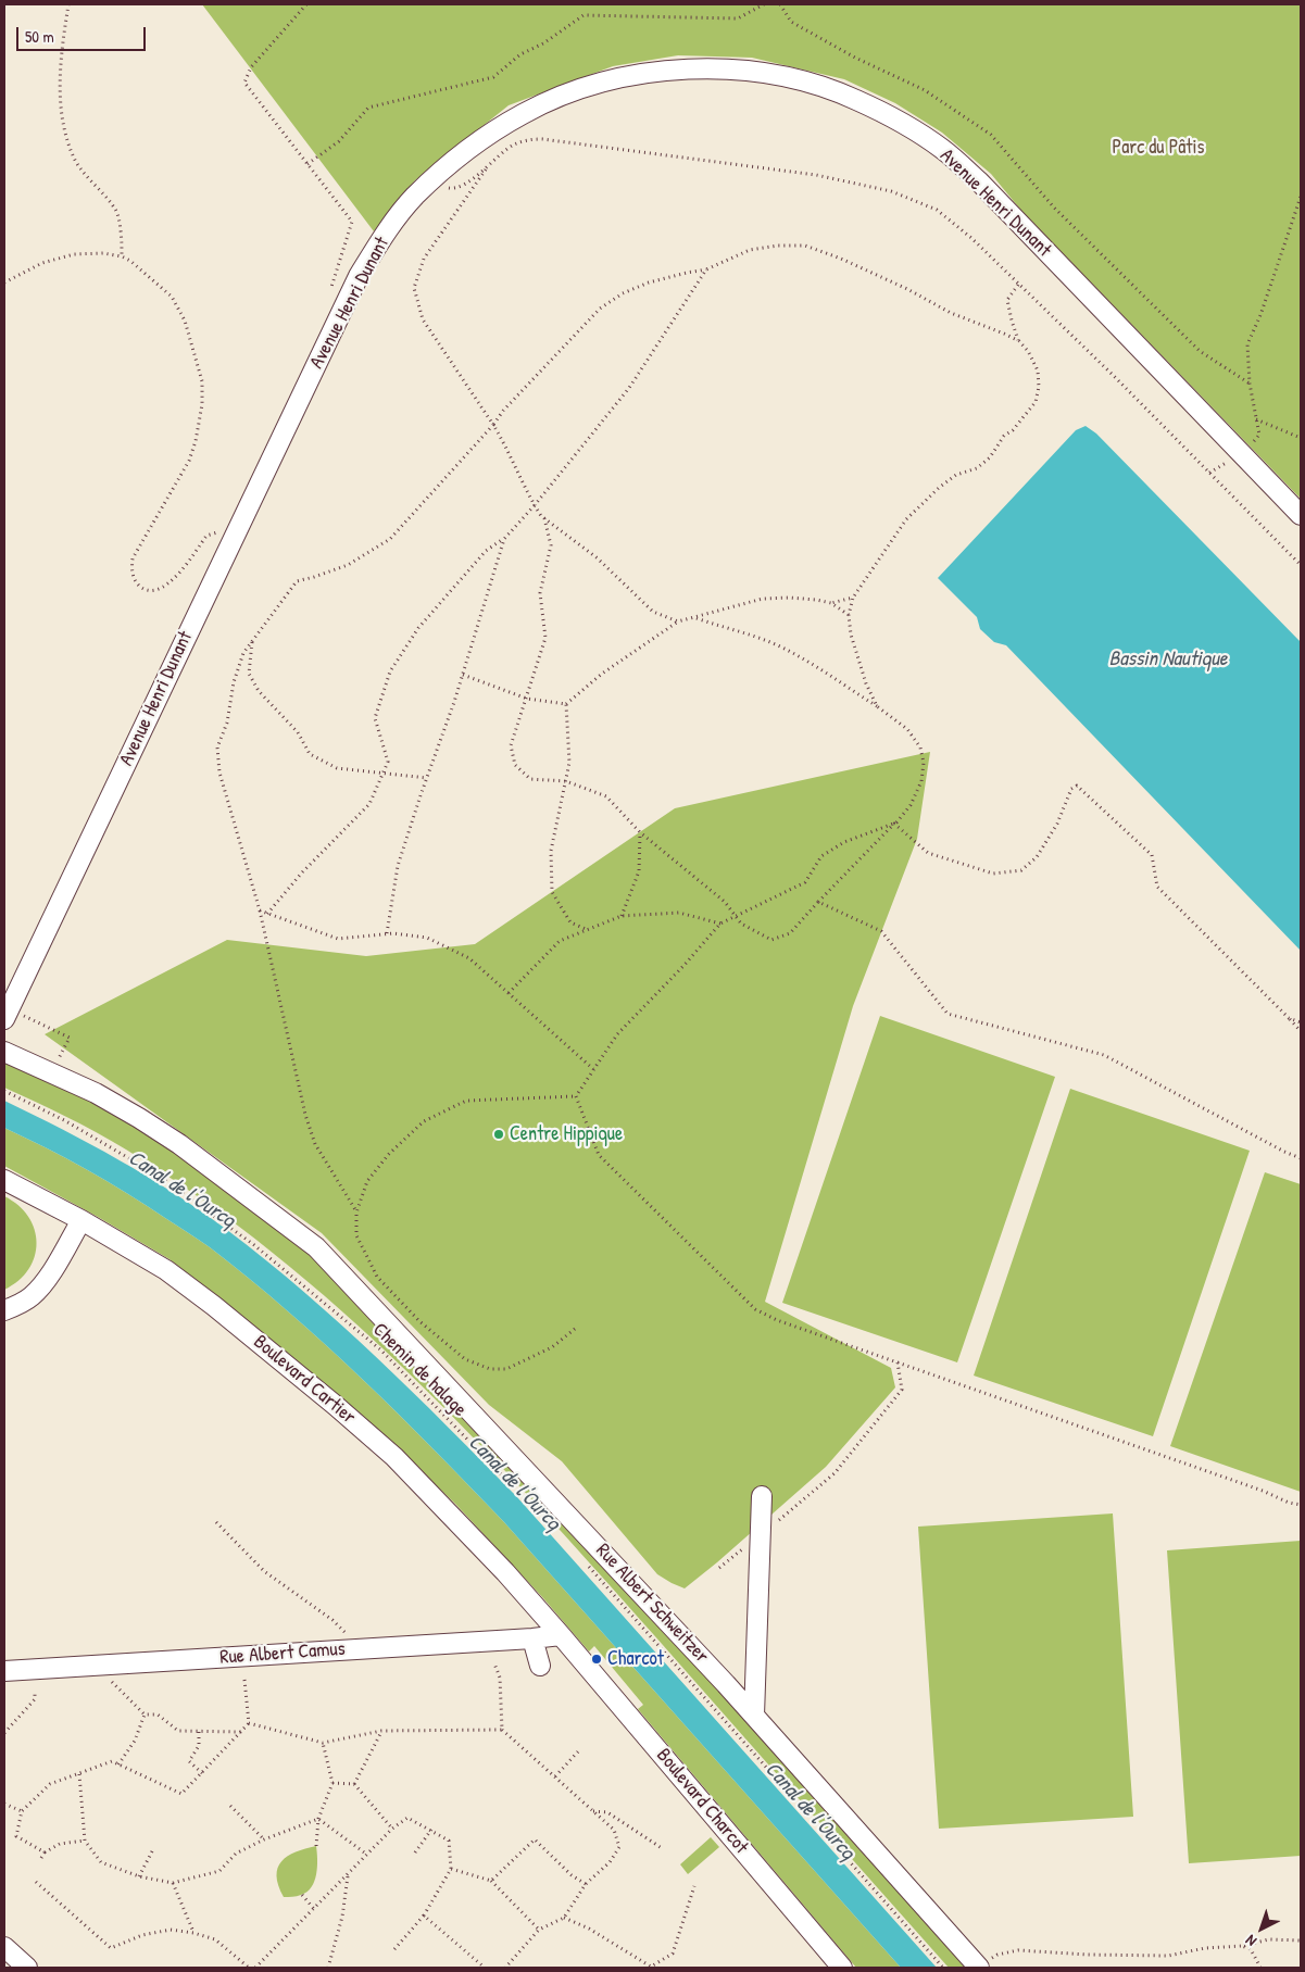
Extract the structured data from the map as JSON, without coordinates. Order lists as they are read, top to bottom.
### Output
{
  "streets": {
    "street": [
      "Avenue Henri Dunant",
      "Boulevard Cartier",
      "Rue Albert Schweitzer",
      "Rue Albert Camus",
      "Boulevard Charcot"
    ],
    "path": ["Chemin de halage"]
  },
  "crossings": [
    ["Boulevard Cartier", "Rue Albert Camus"],
    ["Boulevard Cartier", "Boulevard Charcot"],
    ["Rue Albert Camus", "Boulevard Charcot"]
  ],
  "water": ["Bassin Nautique", "Canal de l'Ourcq"],
  "parks": ["Parc du Pâtis"],
  "places": ["Centre Hippique", "Charcot"],
  "scale_bar": "50 m",
  "north": "bottom left"
}
